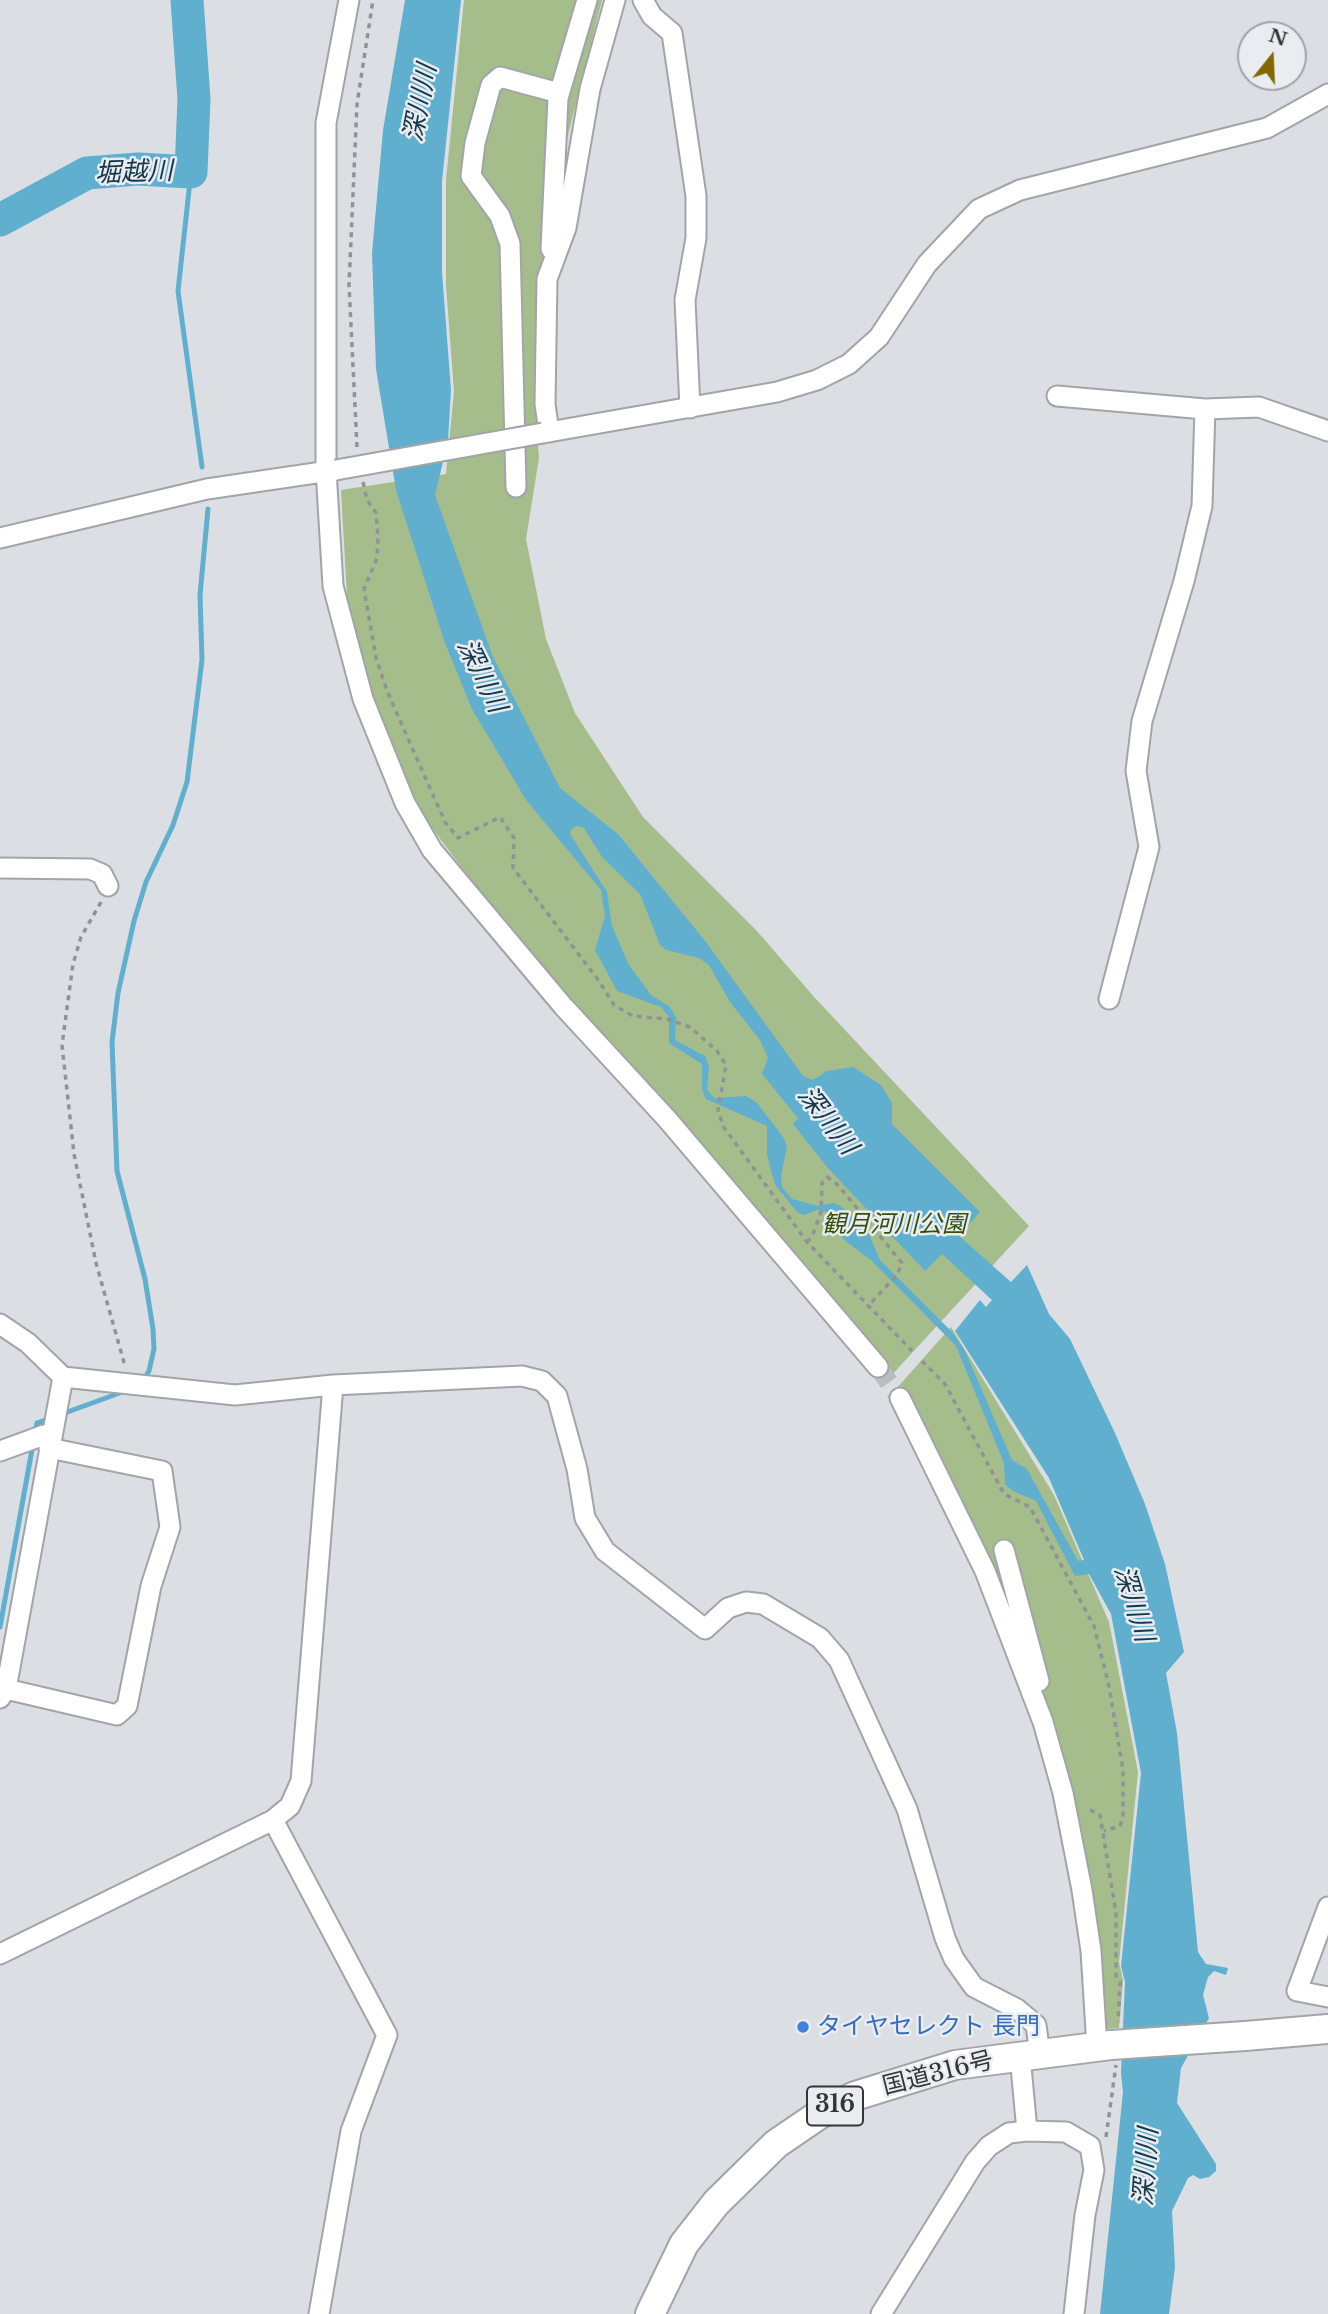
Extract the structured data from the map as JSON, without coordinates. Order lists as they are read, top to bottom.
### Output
{
  "streets": {
    "highway": ["国道316号", "316"]
  },
  "water": ["深川川", "堀越川"],
  "parks": ["観月河川公園"],
  "places": ["タイヤセレクト 長門"],
  "north": "top"
}
